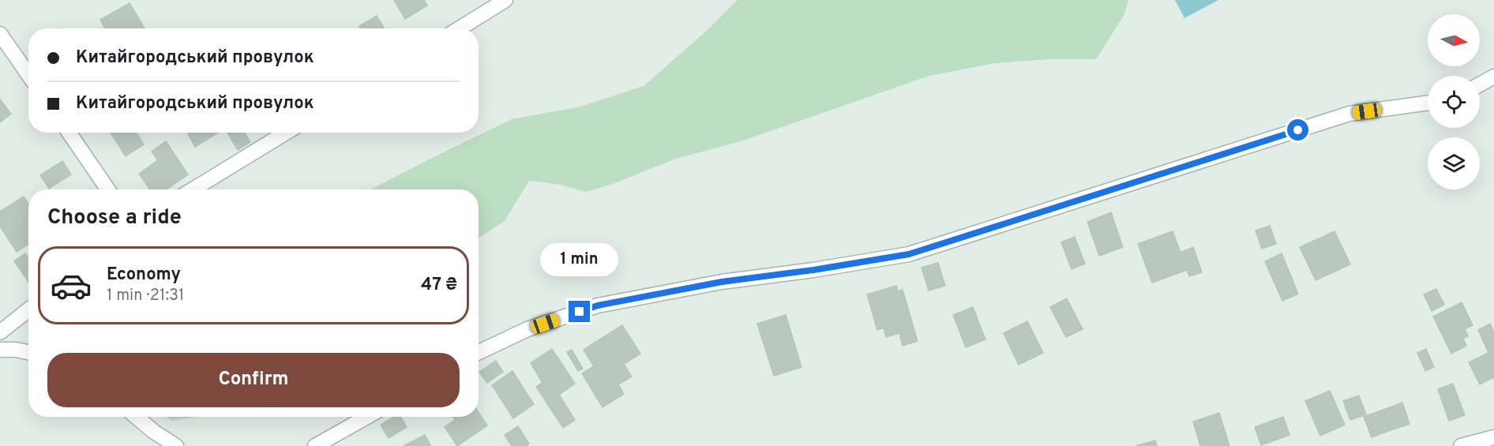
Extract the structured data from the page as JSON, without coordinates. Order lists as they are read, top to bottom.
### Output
{
  "north": "right",
  "page": {
    "banner": ["Китайгородський провулок", "Китайгородський провулок"],
    "heading": "Choose a ride",
    "bubble": "1 min",
    "list": [
      {
        "name": "Economy",
        "note": "1 min · 21:31",
        "value": "47 ₴"
      }
    ],
    "buttons": "Confirm"
  }
}
